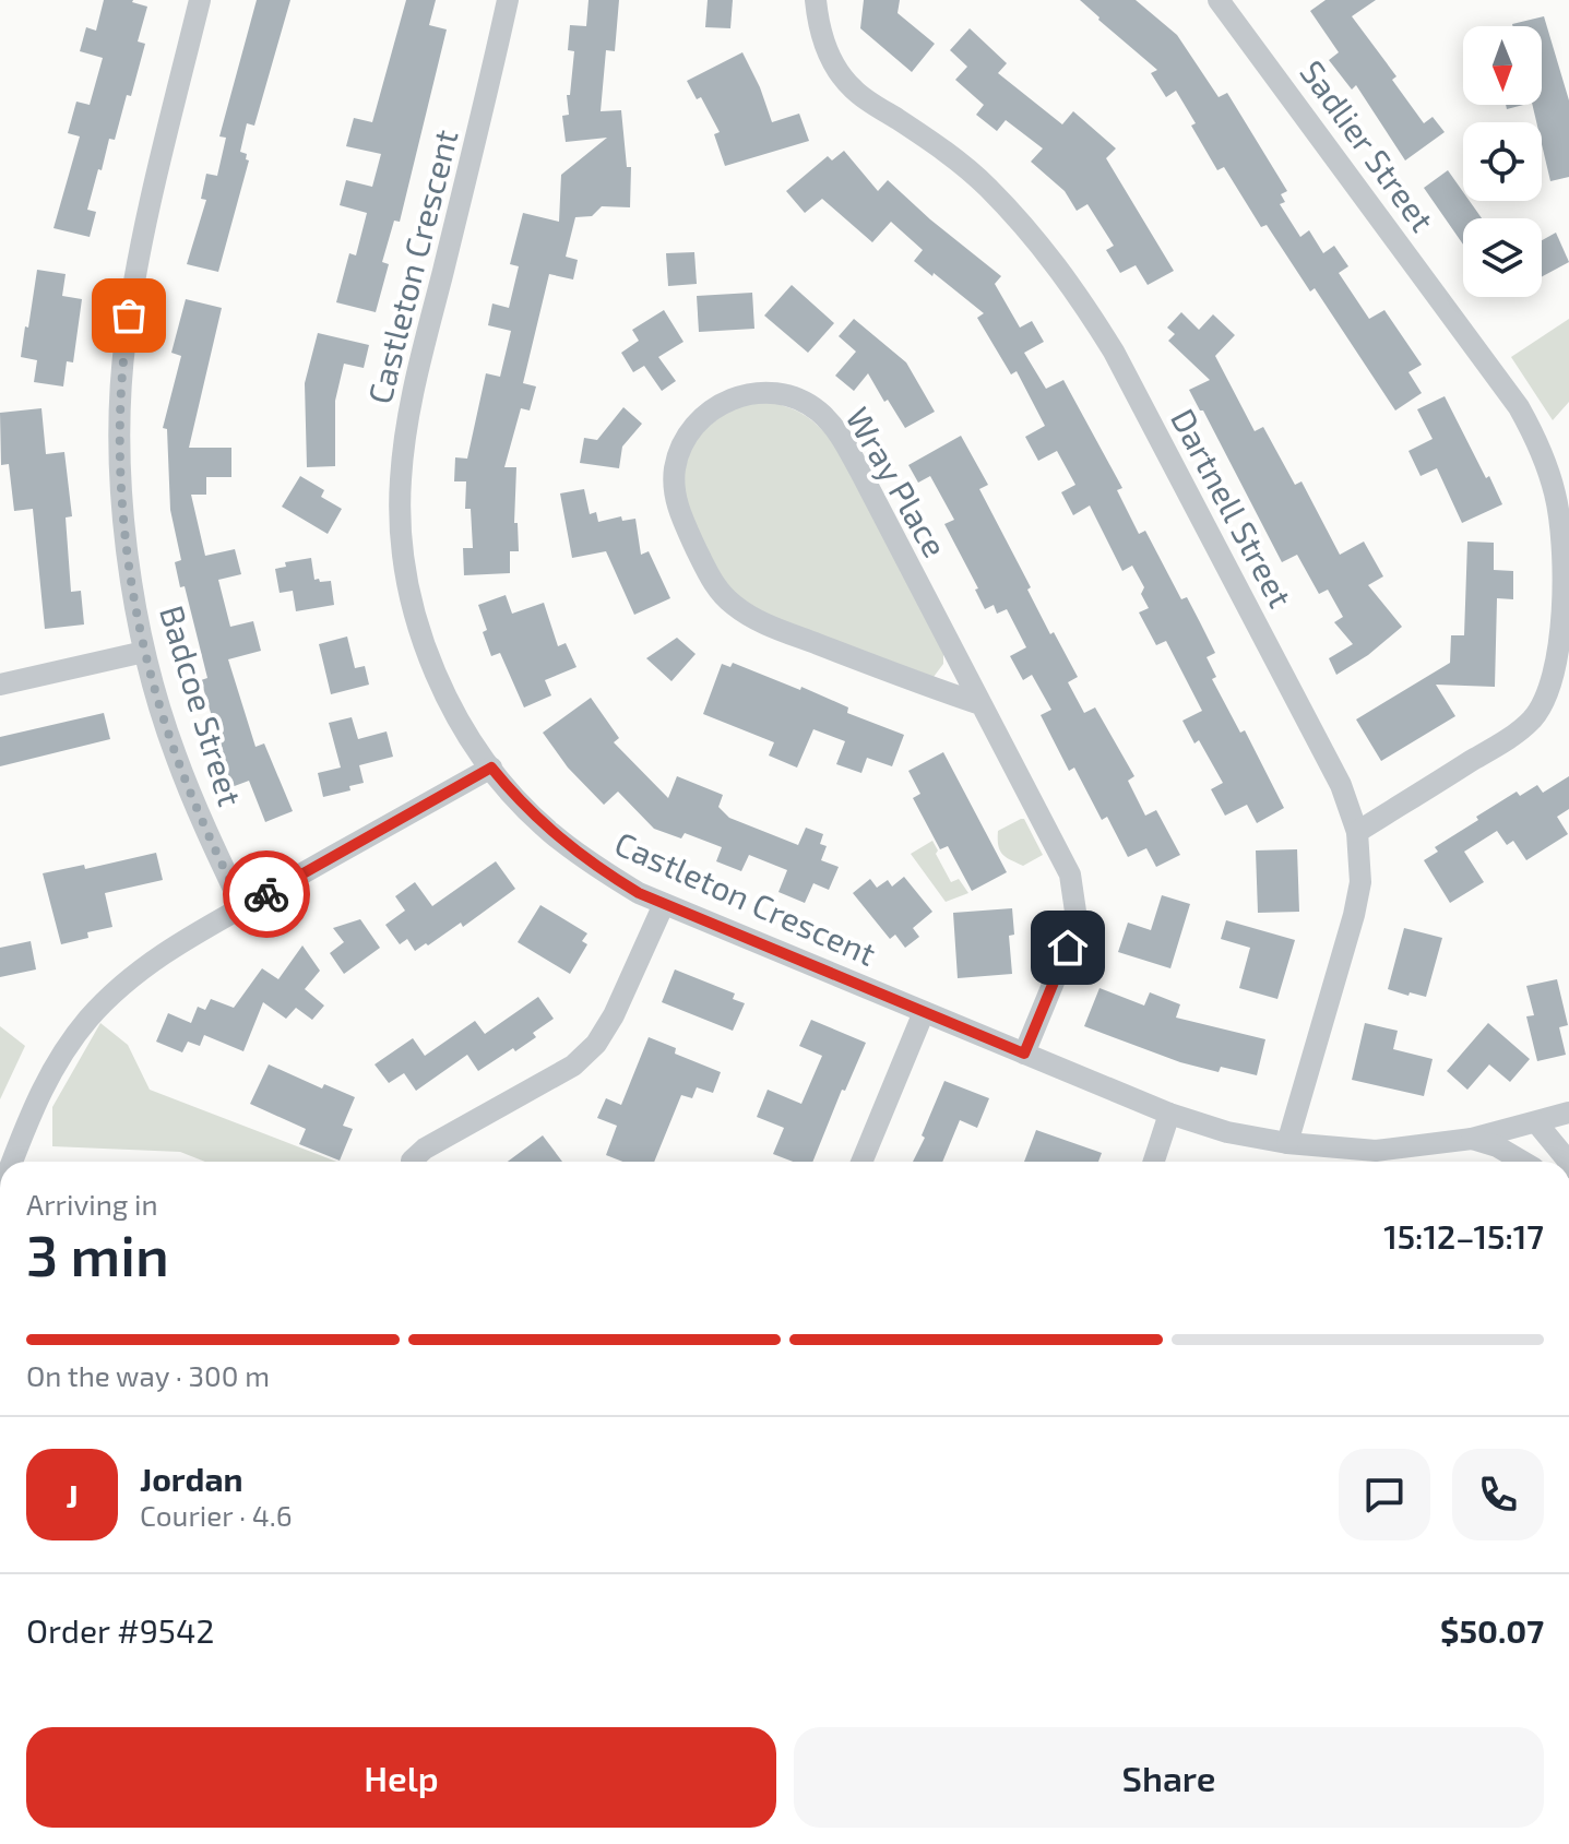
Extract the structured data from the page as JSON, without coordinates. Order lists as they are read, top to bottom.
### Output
{
  "streets": {
    "street": [
      "Sadlier Street",
      "Castleton Crescent",
      "Wray Place",
      "Dartnell Street",
      "Badcoe Street"
    ]
  },
  "crossings": [
    ["Sadlier Street", "Dartnell Street"],
    ["Castleton Crescent", "Wray Place"],
    ["Castleton Crescent", "Dartnell Street"]
  ],
  "north": "bottom",
  "page": {
    "heading": ["3 min", "Arriving in", "15:12–15:17"],
    "panel": [
      "Jordan",
      "Courier · 4.6",
      "Order #9542",
      "$50.07"
    ],
    "bar": "On the way · 300 m",
    "round": "J",
    "buttons": ["Help", "Share"]
  }
}
